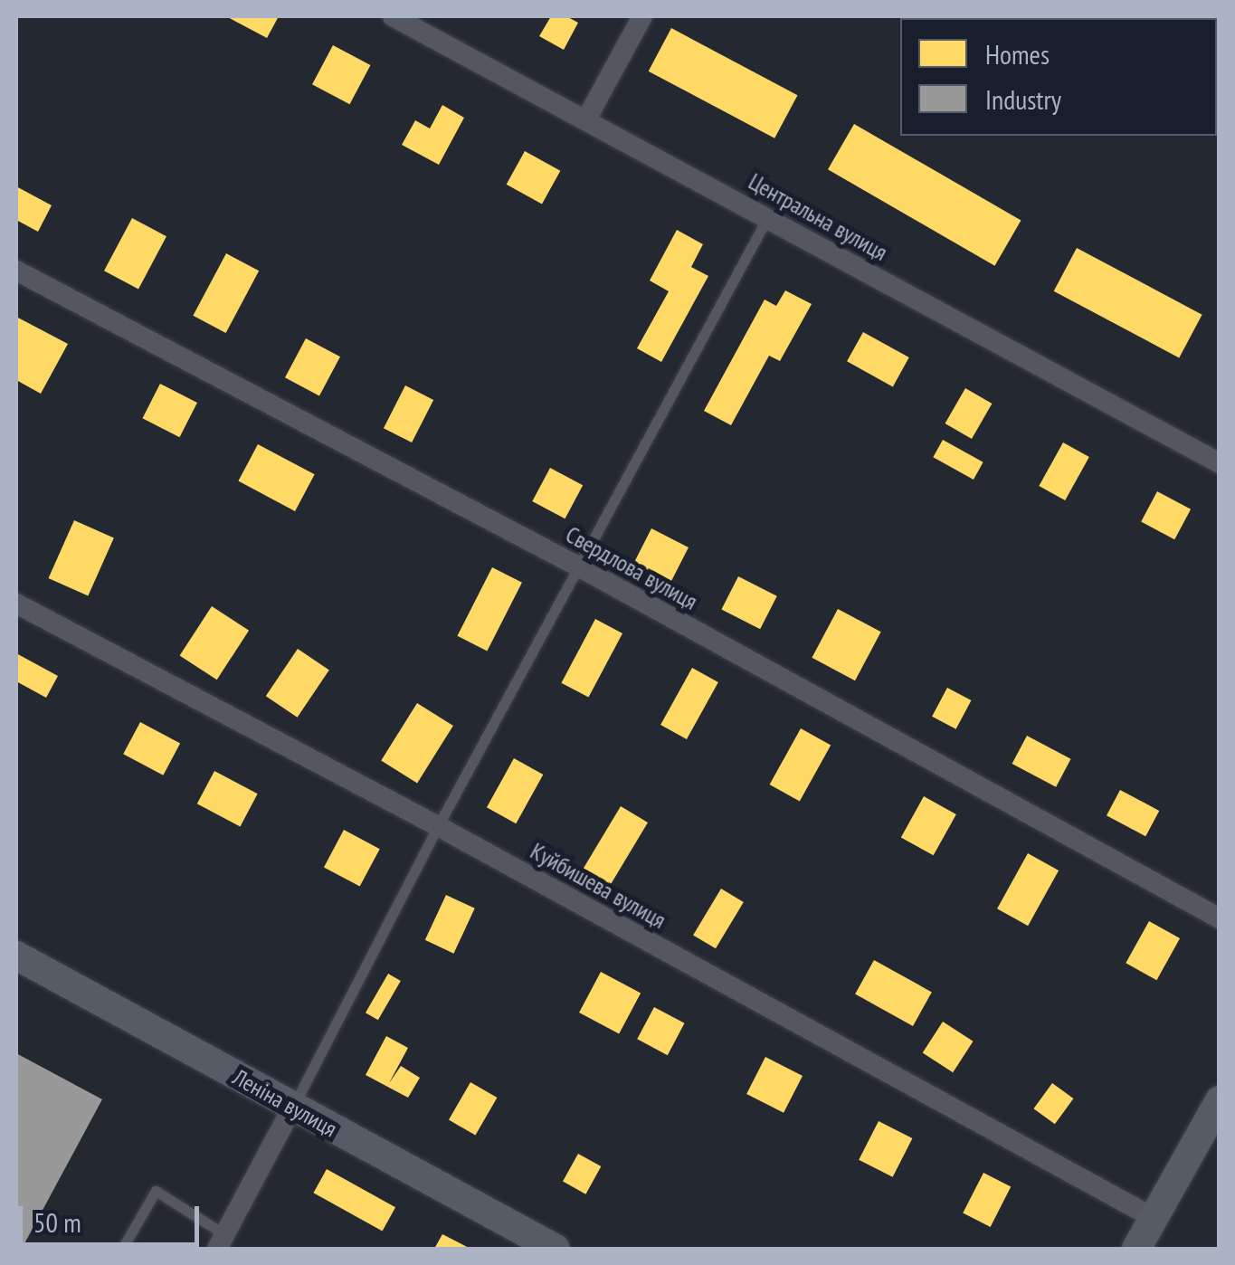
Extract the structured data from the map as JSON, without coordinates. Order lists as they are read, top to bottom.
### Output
{
  "streets": {
    "main road": ["Леніна вулиця"],
    "street": ["Центральна вулиця", "Свердлова вулиця", "Куйбишева вулиця"]
  },
  "legend": ["Homes", "Industry"],
  "scale_bar": "50 m"
}
